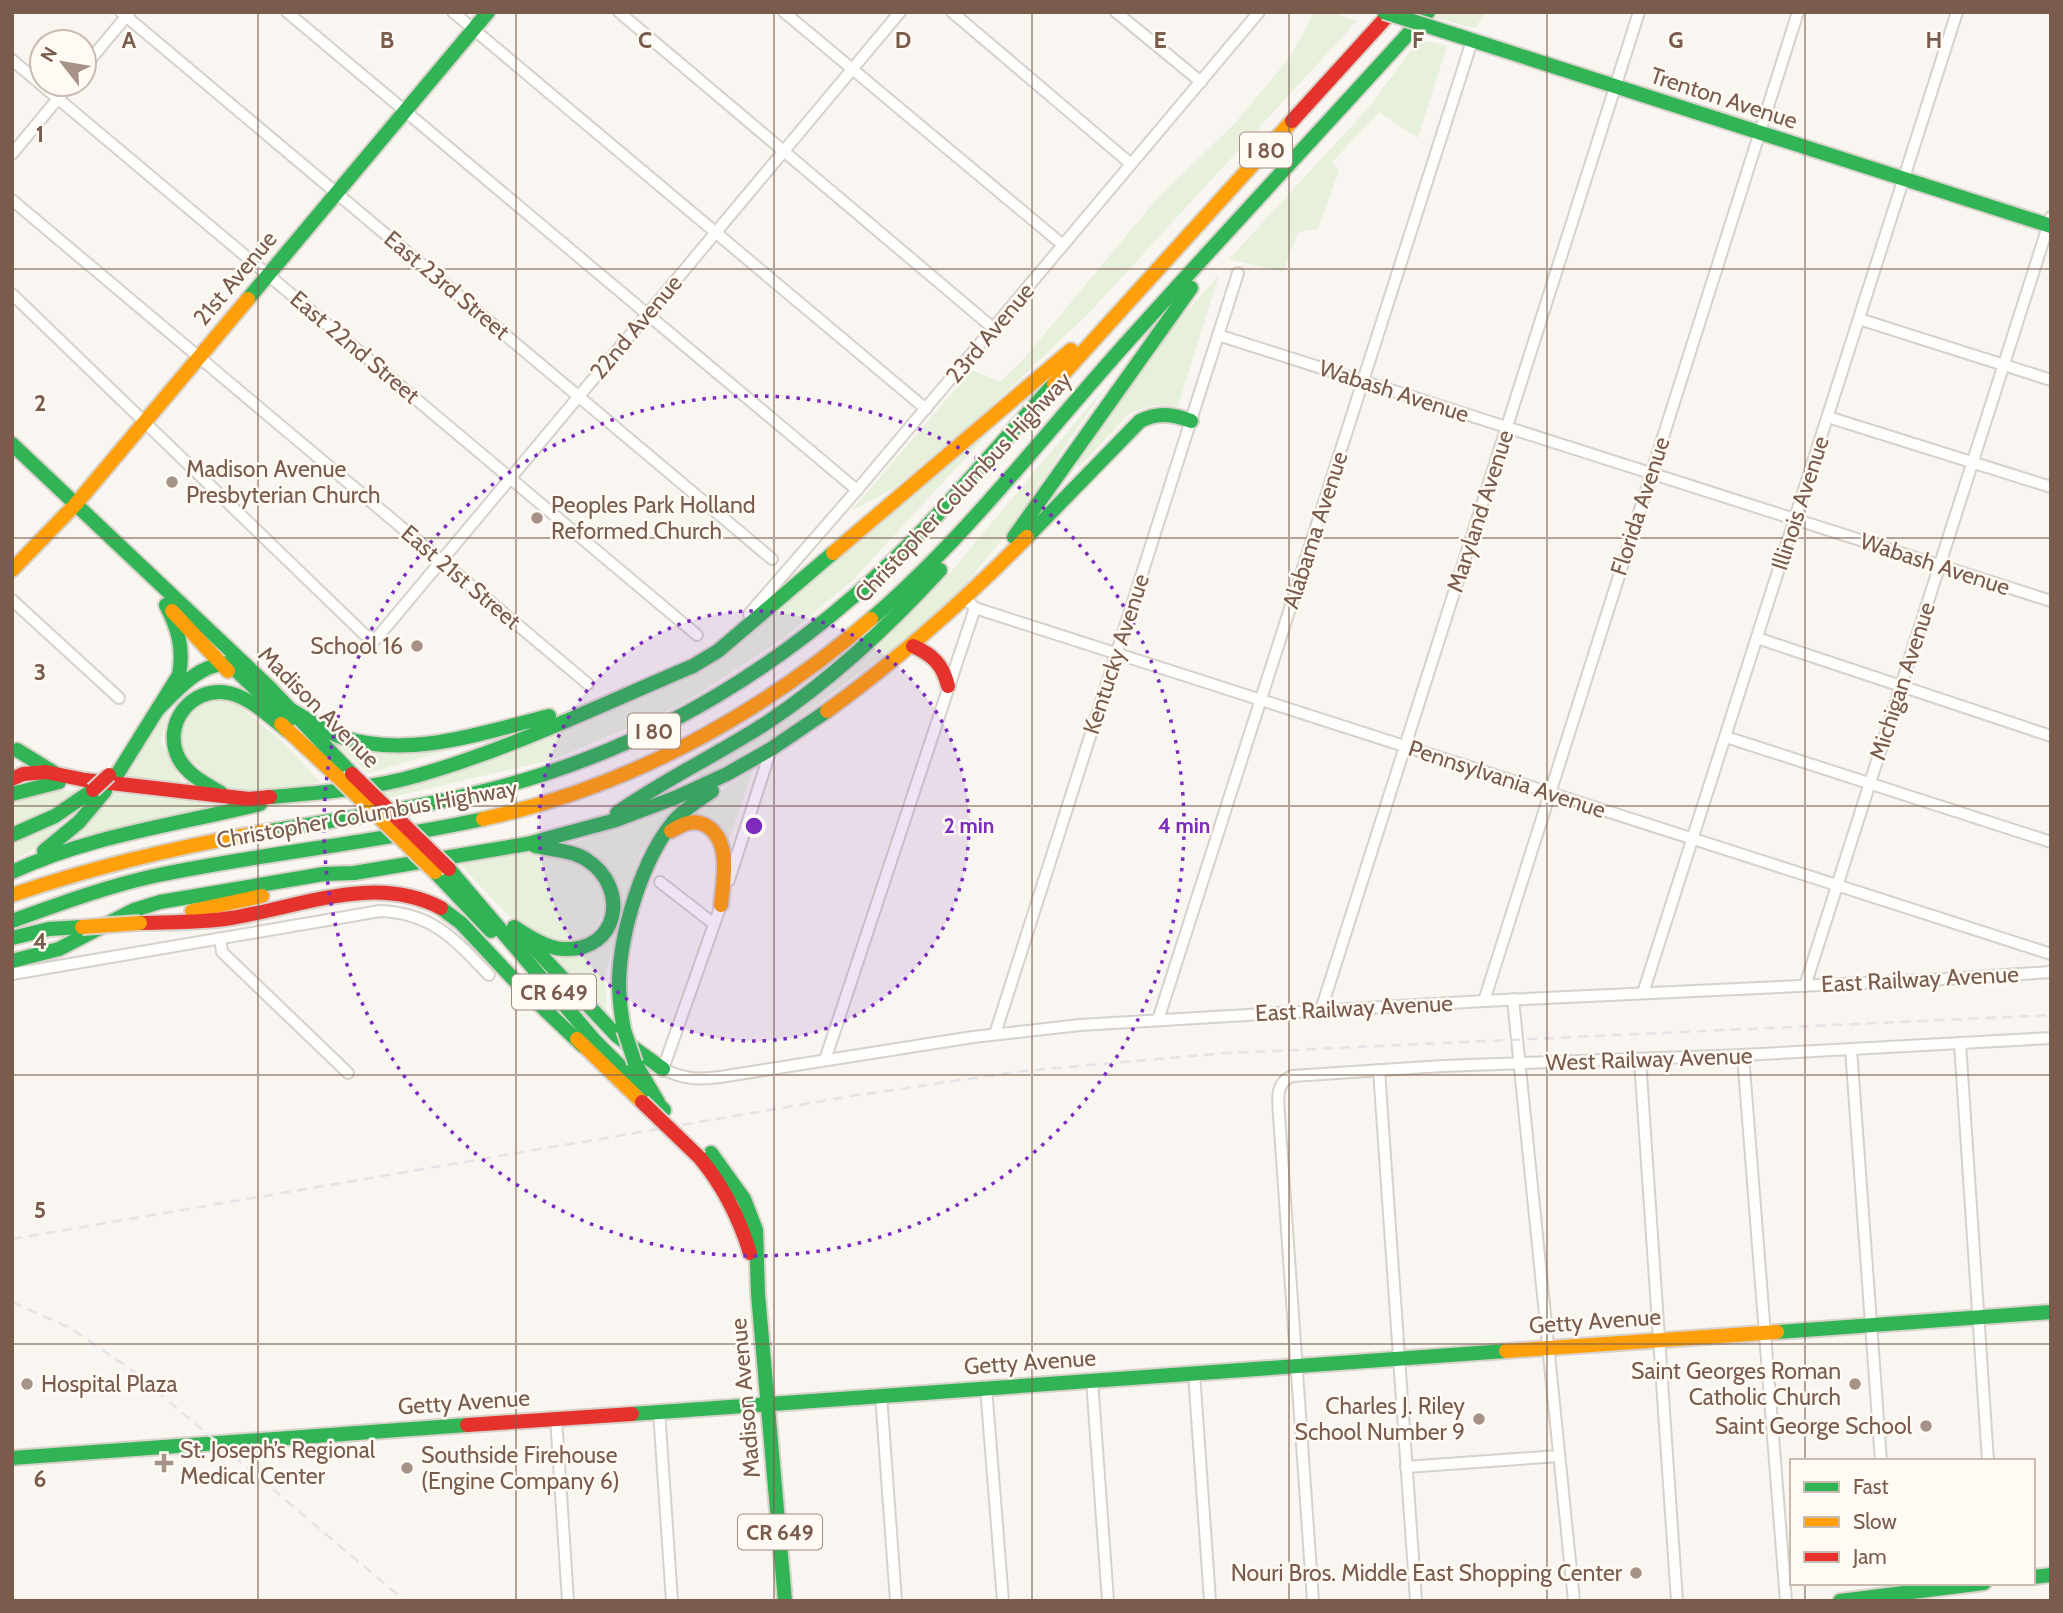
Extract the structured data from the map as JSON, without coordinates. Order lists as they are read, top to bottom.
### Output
{
  "streets": {
    "main road": [
      "Trenton Avenue",
      "I 80",
      "21st Avenue",
      "Christopher Columbus Highway",
      "Madison Avenue",
      "CR 649",
      "Getty Avenue"
    ],
    "street": [
      "East 23rd Street",
      "22nd Avenue",
      "23rd Avenue",
      "East 22nd Street",
      "Wabash Avenue",
      "Illinois Avenue",
      "Florida Avenue",
      "Maryland Avenue",
      "Alabama Avenue",
      "East 21st Street",
      "Kentucky Avenue",
      "Michigan Avenue",
      "Pennsylvania Avenue",
      "East Railway Avenue",
      "West Railway Avenue"
    ]
  },
  "crossings": [
    ["Trenton Avenue", "Illinois Avenue"],
    ["Trenton Avenue", "Florida Avenue"],
    ["Trenton Avenue", "Maryland Avenue"],
    ["Trenton Avenue", "Alabama Avenue"],
    ["Trenton Avenue", "Michigan Avenue"],
    ["21st Avenue", "East 23rd Street"],
    ["21st Avenue", "22nd Avenue"],
    ["21st Avenue", "East 22nd Street"],
    ["21st Avenue", "East 21st Street"],
    ["21st Avenue", "Madison Avenue"],
    ["East 23rd Street", "22nd Avenue"],
    ["22nd Avenue", "East 22nd Street"],
    ["22nd Avenue", "East 21st Street"],
    ["Wabash Avenue", "Illinois Avenue"],
    ["Wabash Avenue", "Florida Avenue"],
    ["Wabash Avenue", "Maryland Avenue"],
    ["Wabash Avenue", "Alabama Avenue"],
    ["Wabash Avenue", "Kentucky Avenue"],
    ["Wabash Avenue", "Michigan Avenue"],
    ["Illinois Avenue", "Pennsylvania Avenue"],
    ["Illinois Avenue", "East Railway Avenue"],
    ["Florida Avenue", "Pennsylvania Avenue"],
    ["Florida Avenue", "East Railway Avenue"],
    ["Maryland Avenue", "Pennsylvania Avenue"],
    ["Maryland Avenue", "East Railway Avenue"],
    ["Alabama Avenue", "Pennsylvania Avenue"],
    ["Alabama Avenue", "East Railway Avenue"],
    ["Kentucky Avenue", "Pennsylvania Avenue"],
    ["Kentucky Avenue", "East Railway Avenue"],
    ["Michigan Avenue", "Pennsylvania Avenue"],
    ["Michigan Avenue", "East Railway Avenue"],
    ["Madison Avenue", "Getty Avenue"],
    ["West Railway Avenue", "Getty Avenue"]
  ],
  "places": {
    "other": [
      "Madison Avenue Presbyterian Church",
      "Peoples Park Holland Reformed Church",
      "School 16",
      "Hospital Plaza",
      "Saint Georges Roman Catholic Church",
      "Charles J. Riley School Number 9",
      "Saint George School",
      "Southside Firehouse (Engine Company 6)",
      "Nouri Bros. Middle East Shopping Center"
    ],
    "health": ["St. Joseph’s Regional Medical Center"]
  },
  "legend": ["Fast", "Slow", "Jam"],
  "north": "top left",
  "grid": {
    "columns": [
      "A",
      "B",
      "C",
      "D",
      "E",
      "F",
      "G",
      "H"
    ],
    "rows": [
      "1",
      "2",
      "3",
      "4",
      "5",
      "6"
    ]
  },
  "rings": ["2 min", "4 min"]
}
